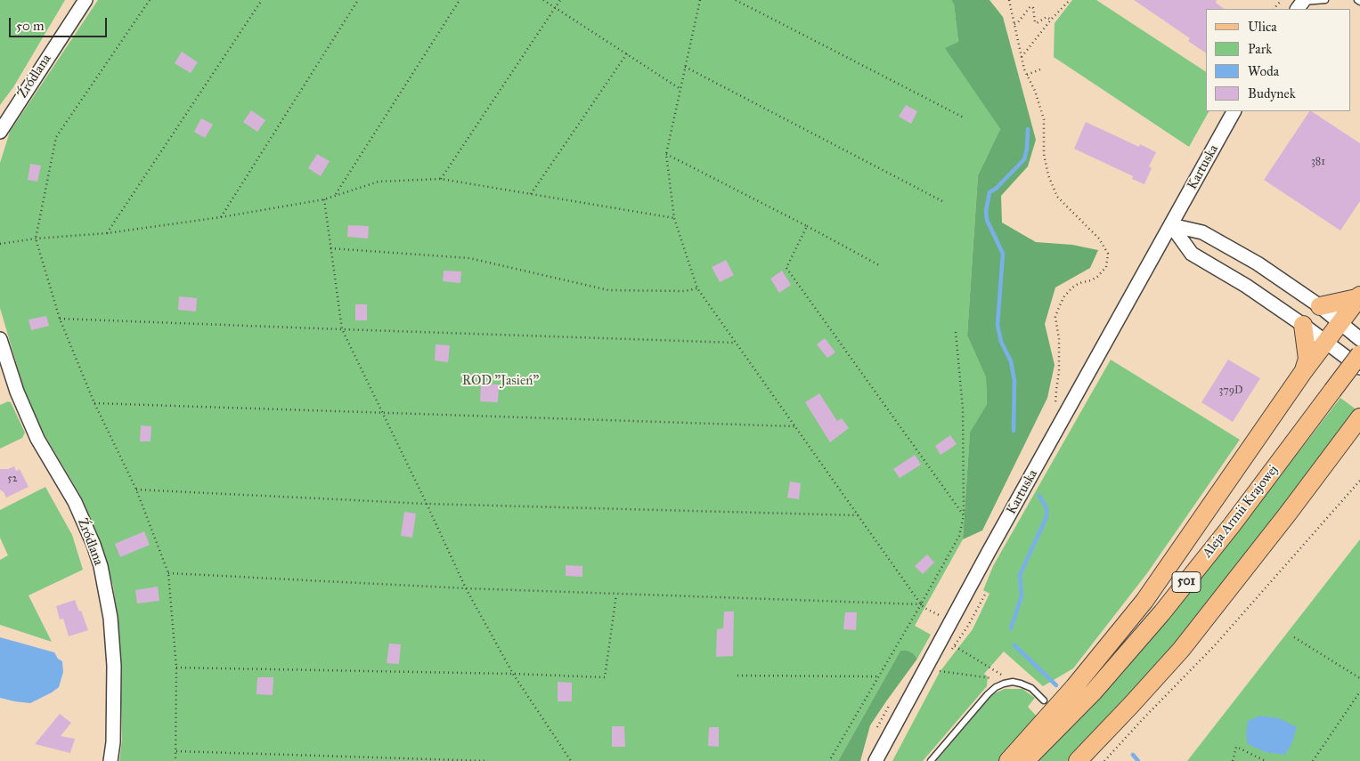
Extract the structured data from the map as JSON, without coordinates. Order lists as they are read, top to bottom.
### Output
{
  "streets": {
    "main road": ["Aleja Armii Krajowej", "501"],
    "street": ["Źródlana", "Kartuska"]
  },
  "parks": ["ROD \"Jasień\""],
  "house_numbers": ["381", "379D", "52"],
  "legend": [
    "Ulica",
    "Park",
    "Woda",
    "Budynek"
  ],
  "scale_bar": "50 m"
}
